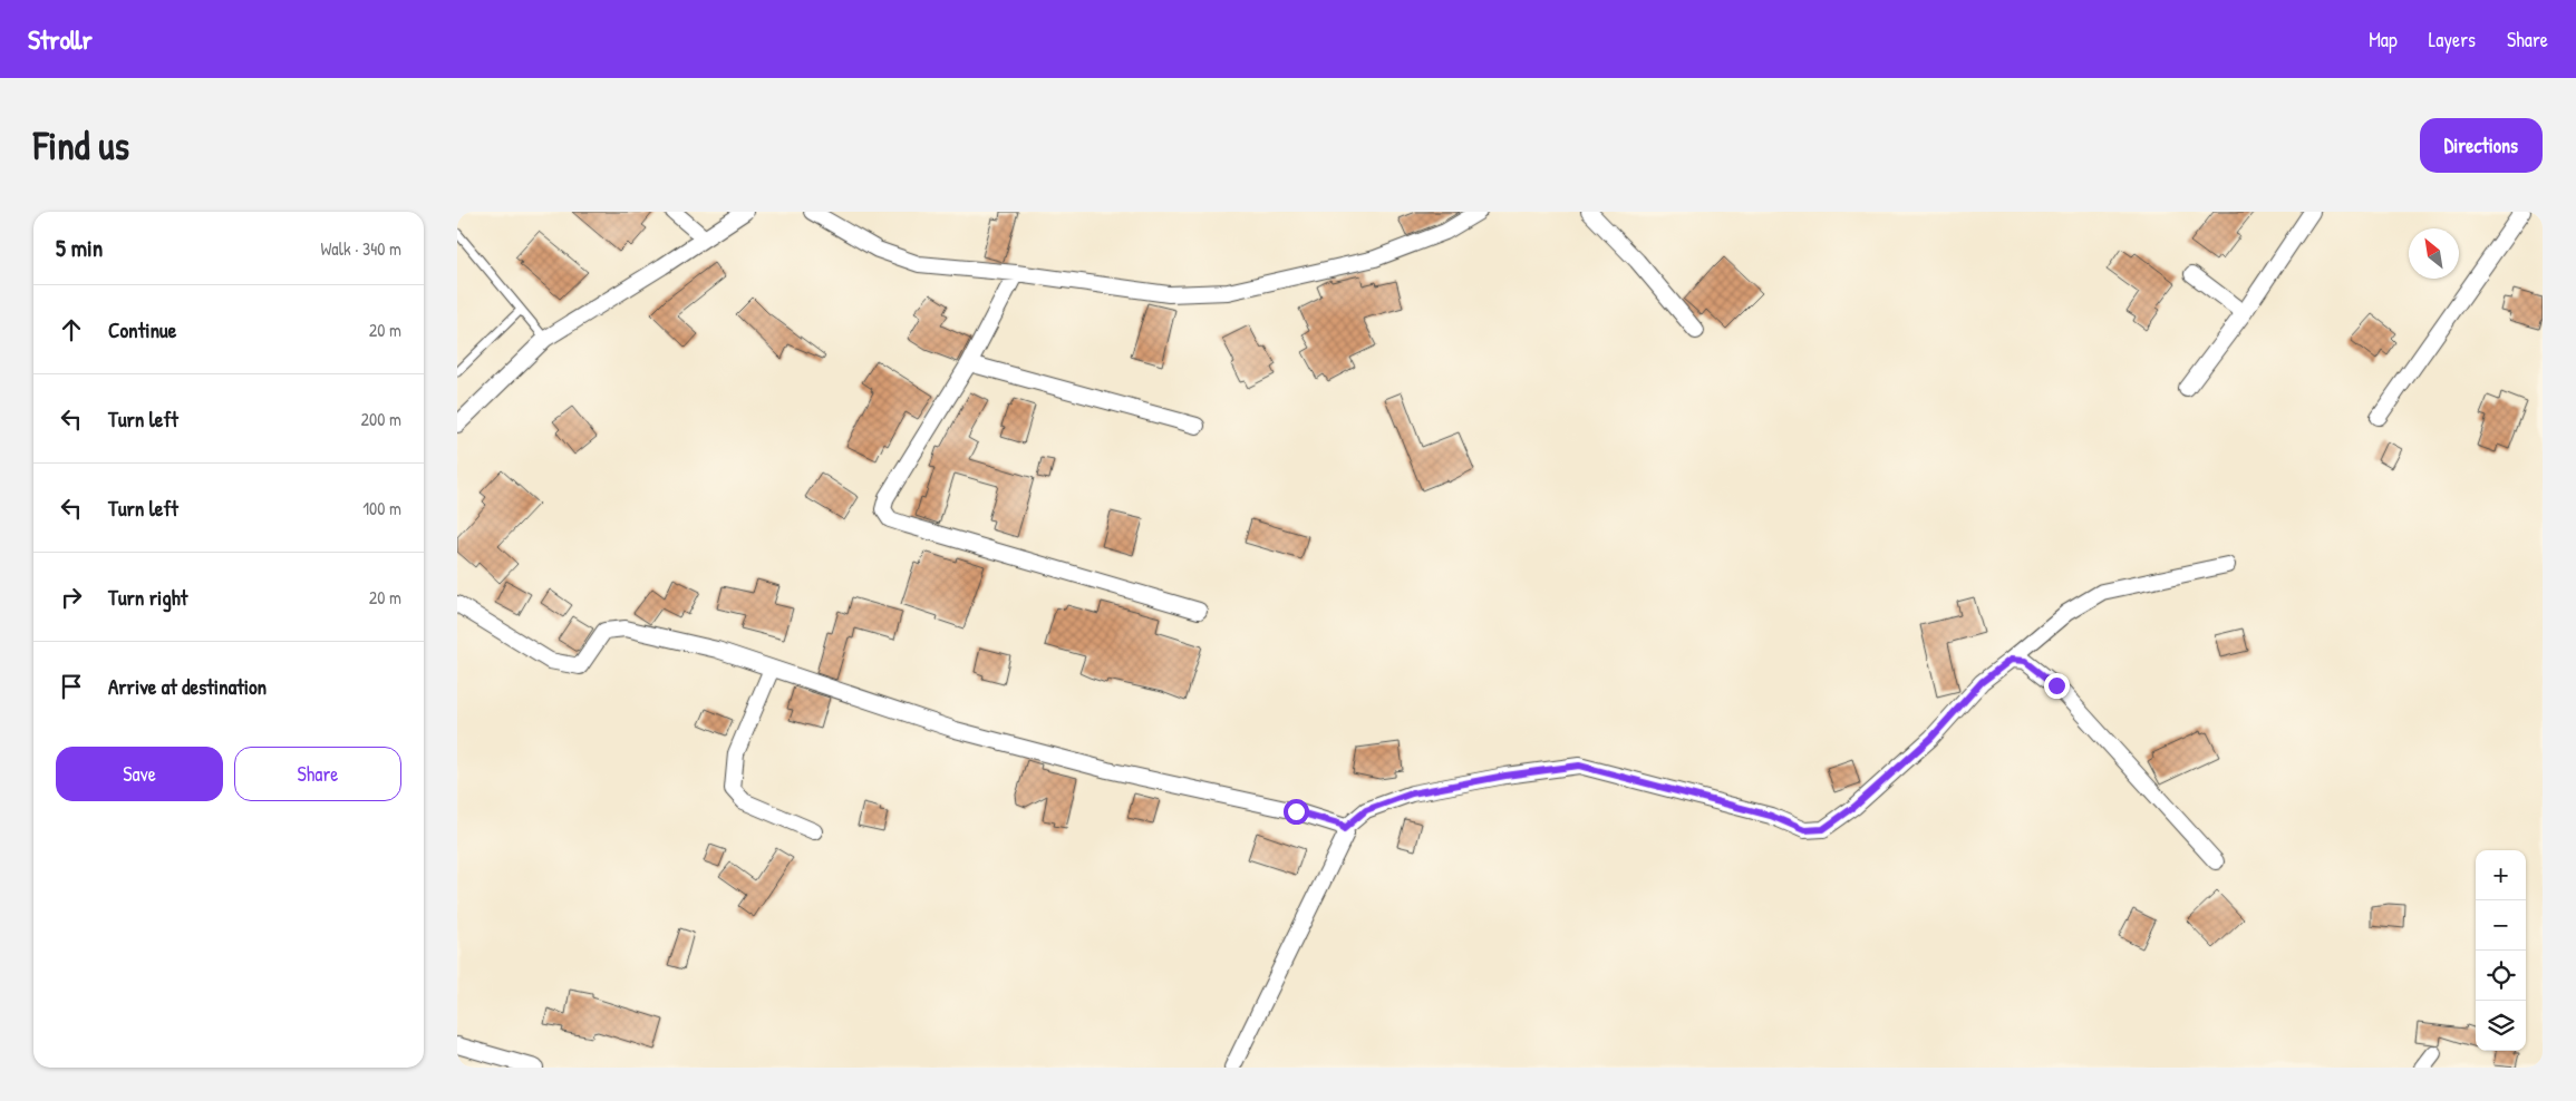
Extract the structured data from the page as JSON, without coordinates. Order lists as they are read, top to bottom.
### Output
{
  "north": "top left",
  "page": {
    "header": "Strollr",
    "nav": ["Map", "Layers", "Share"],
    "buttons": [
      "Directions",
      ["Save", "Share"]
    ],
    "title": "Find us",
    "heading": ["5 min", "Walk · 340 m"],
    "list": [
      ["Continue", "20 m"],
      ["Turn left", "200 m"],
      ["Turn left", "100 m"],
      ["Turn right", "20 m"],
      "Arrive at destination"
    ],
    "map_buttons": ["+", "−"]
  }
}
